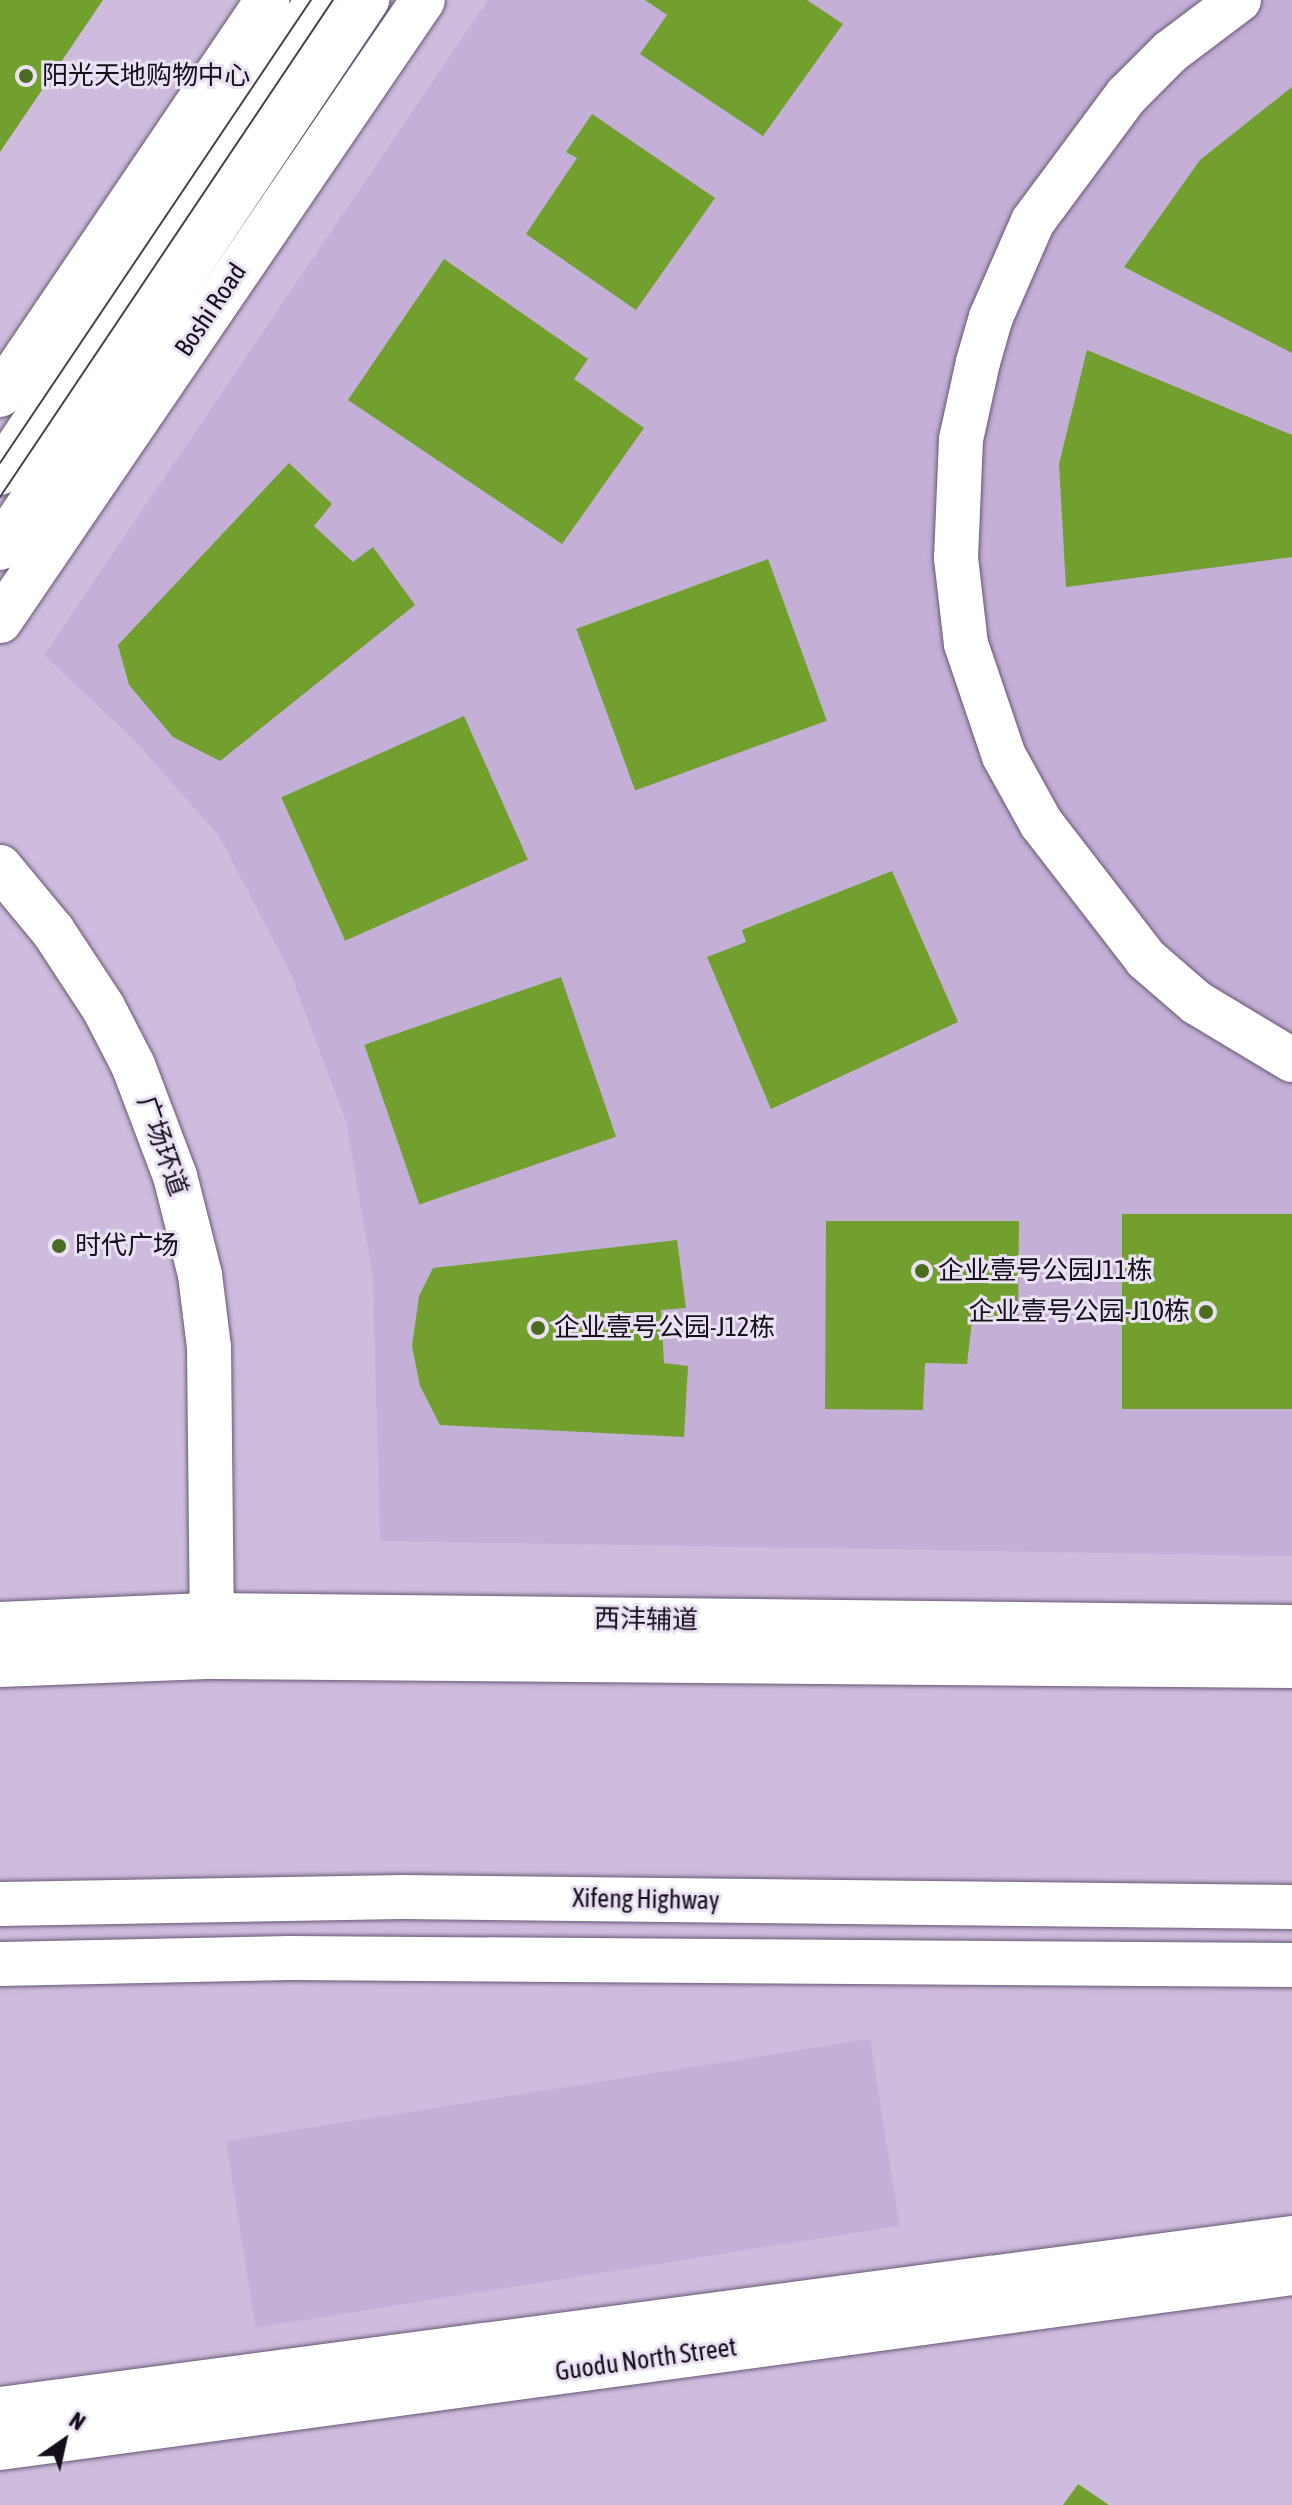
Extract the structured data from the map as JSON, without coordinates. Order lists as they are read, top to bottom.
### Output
{
  "streets": {
    "main road": [
      "Boshi Road",
      "广场环道",
      "西沣辅道",
      "Xifeng Highway",
      "Guodu North Street"
    ]
  },
  "crossings": [
    ["广场环道", "西沣辅道"]
  ],
  "places": [
    "阳光天地购物中心",
    "时代广场",
    "企业壹号公园J11栋",
    "企业壹号公园-J10栋",
    "企业壹号公园-J12栋"
  ],
  "north": "top right"
}
